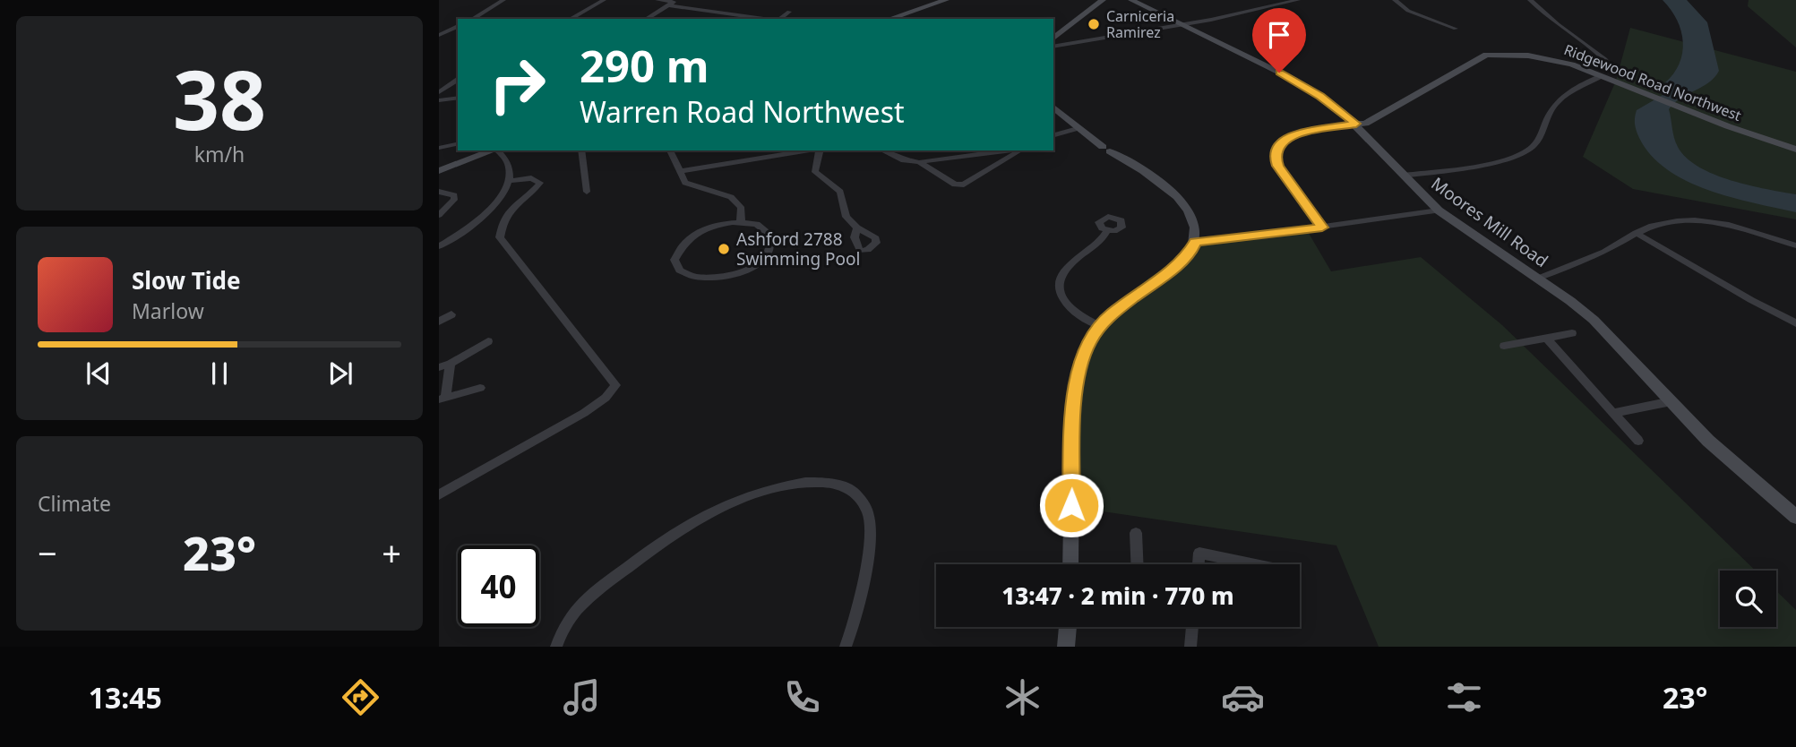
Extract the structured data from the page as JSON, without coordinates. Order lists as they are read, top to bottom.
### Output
{
  "streets": {
    "street": ["Ridgewood Road Northwest", "Moores Mill Road"]
  },
  "crossings": [
    ["Ridgewood Road Northwest", "Moores Mill Road"]
  ],
  "places": ["Carniceria Ramirez", "Ashford 2788 Swimming Pool"],
  "page": {
    "tile": [
      ["38", "km/h"],
      "Climate"
    ],
    "turn": ["290 m", "Warren Road Northwest"],
    "song": ["Slow Tide", "Marlow"],
    "heat": ["−", "23°", "+"],
    "limit": "40",
    "trip": "13:47 · 2 min · 770 m",
    "tabs": ["13:45", "23°"]
  }
}
